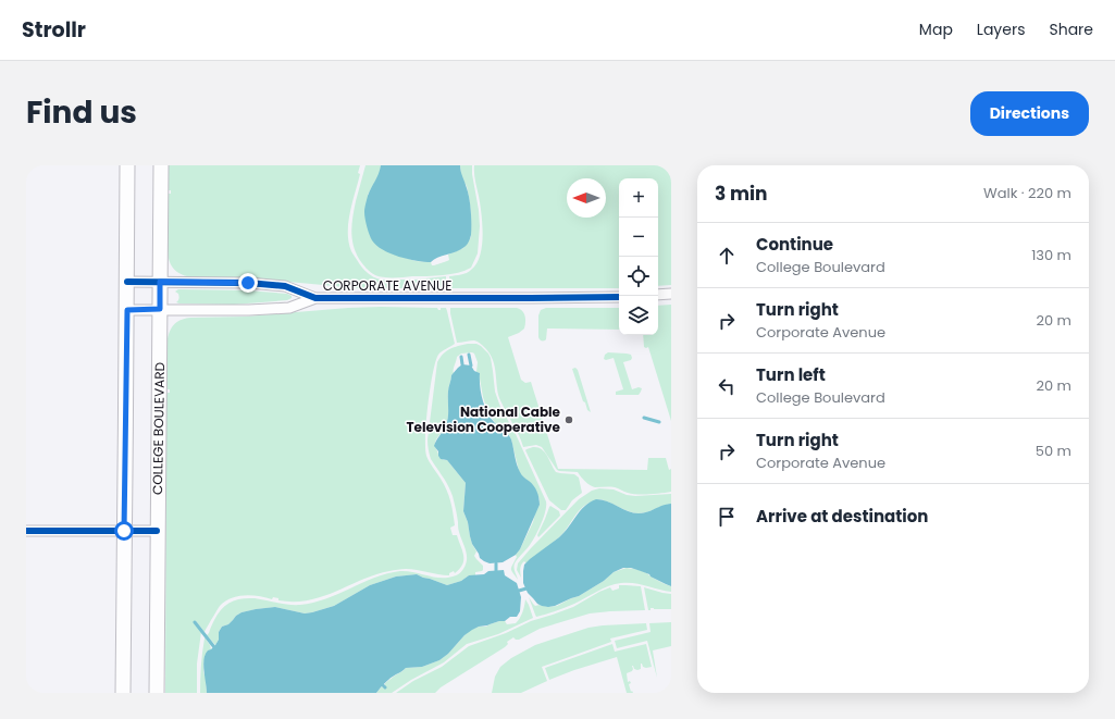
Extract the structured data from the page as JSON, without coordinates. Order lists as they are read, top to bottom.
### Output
{
  "streets": {
    "main road": ["COLLEGE BOULEVARD"],
    "street": ["CORPORATE AVENUE"]
  },
  "crossings": [
    ["CORPORATE AVENUE", "COLLEGE BOULEVARD"]
  ],
  "places": ["National Cable Television Cooperative"],
  "north": "left",
  "page": {
    "header": "Strollr",
    "nav": ["Map", "Layers", "Share"],
    "title": "Find us",
    "buttons": "Directions",
    "heading": ["3 min", "Walk · 220 m"],
    "map_buttons": ["+", "−"],
    "list": [
      ["Continue", "College Boulevard", "130 m"],
      ["Turn right", "Corporate Avenue", "20 m"],
      ["Turn left", "College Boulevard", "20 m"],
      ["Turn right", "Corporate Avenue", "50 m"],
      "Arrive at destination"
    ]
  }
}
